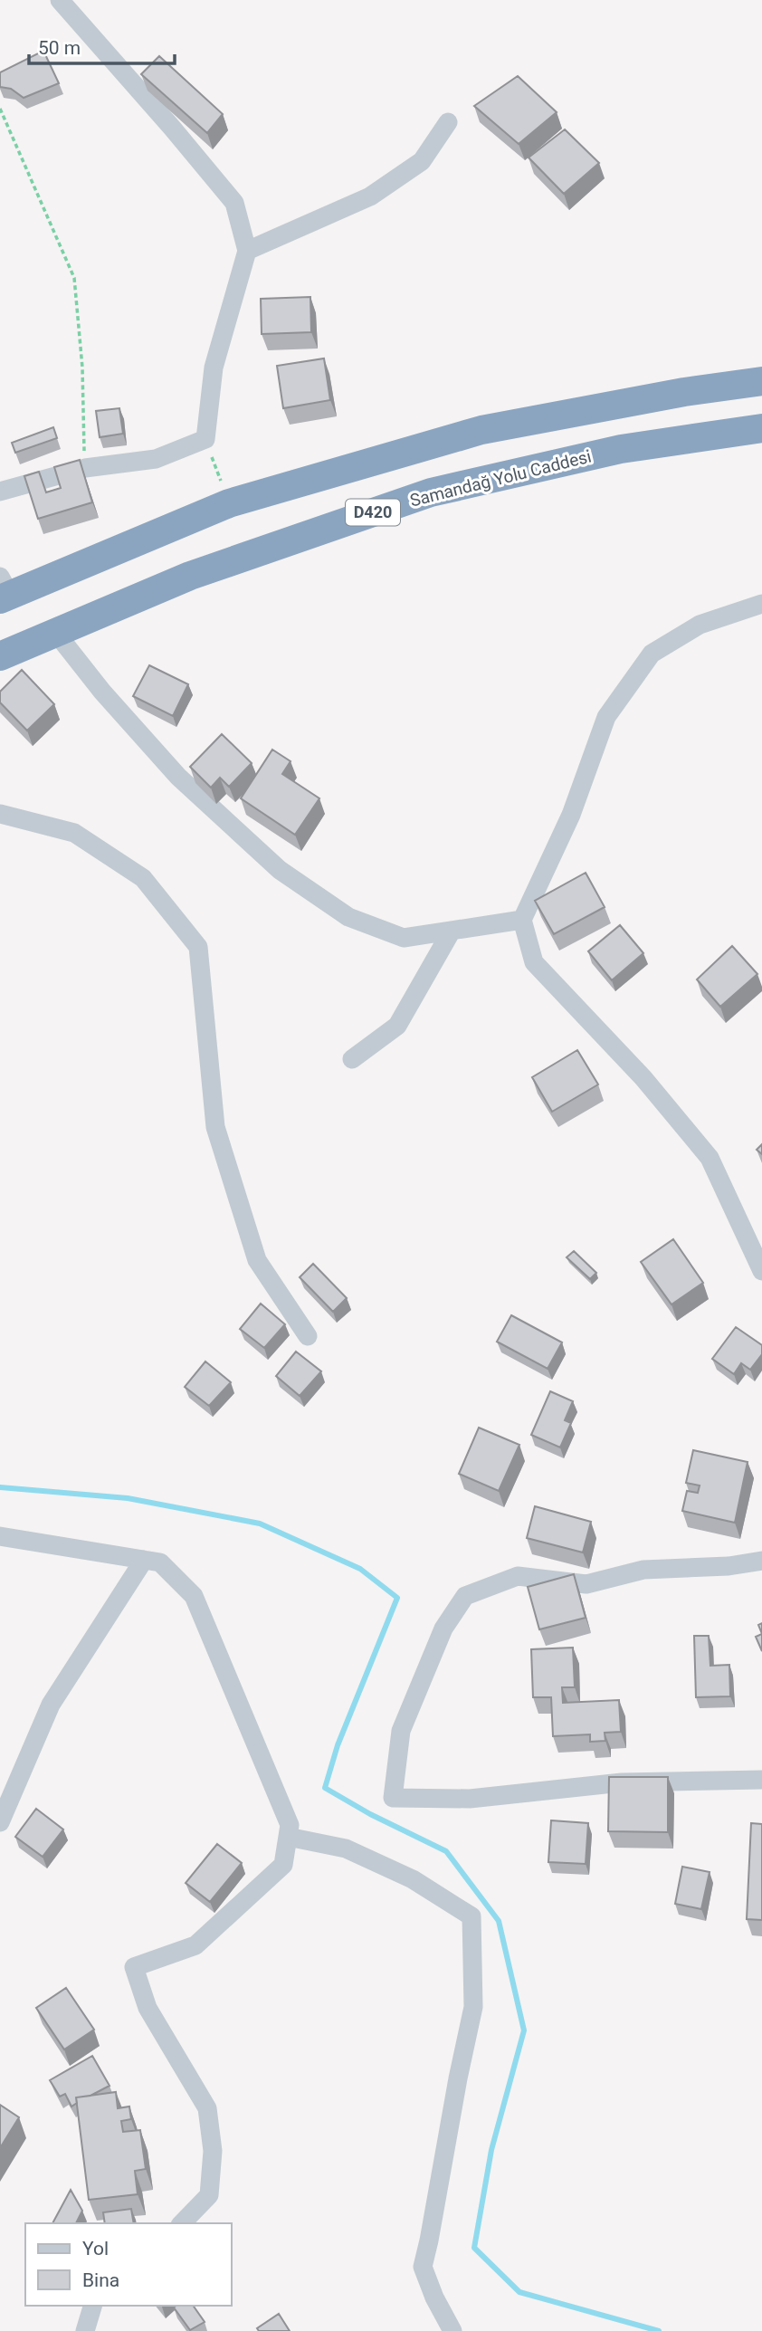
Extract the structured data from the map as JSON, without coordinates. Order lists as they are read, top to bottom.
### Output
{
  "streets": {
    "highway": ["Samandağ Yolu Caddesi", "D420"]
  },
  "legend": ["Yol", "Bina"],
  "scale_bar": "50 m"
}
